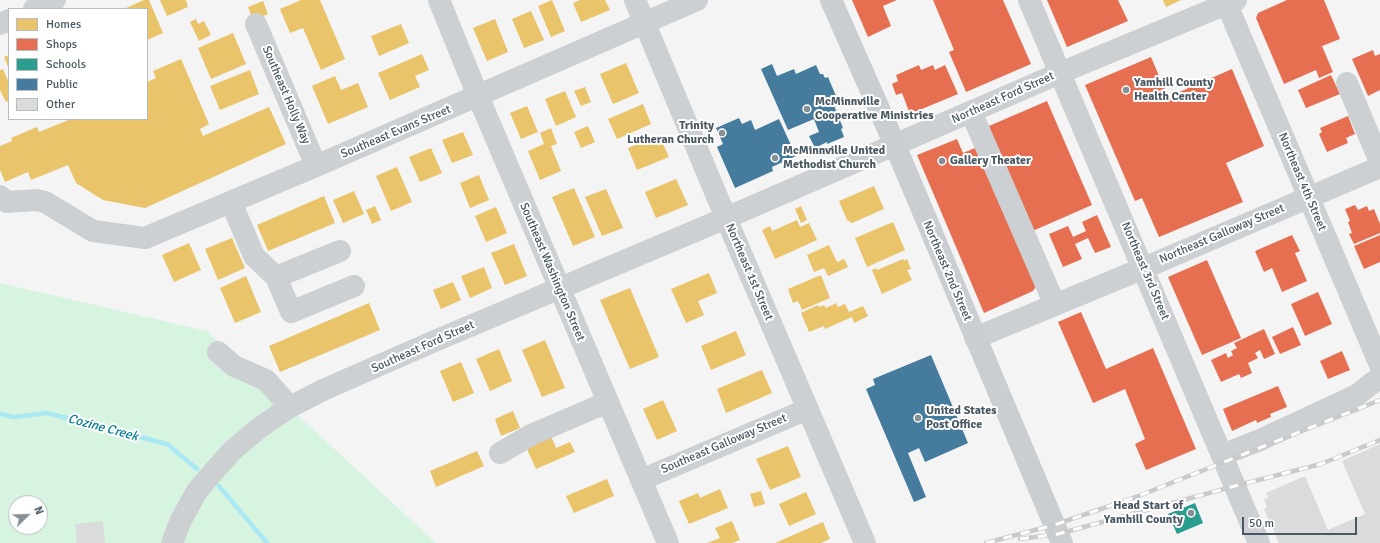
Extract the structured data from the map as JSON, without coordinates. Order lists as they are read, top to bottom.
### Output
{
  "streets": {
    "main road": ["Northeast 2nd Street"],
    "street": [
      "Southeast Holly Way",
      "Northeast Ford Street",
      "Southeast Evans Street",
      "Northeast 4th Street",
      "Northeast Galloway Street",
      "Northeast 3rd Street",
      "Southeast Washington Street",
      "Northeast 1st Street",
      "Southeast Ford Street",
      "Southeast Galloway Street"
    ]
  },
  "crossings": [
    ["Southeast Holly Way", "Southeast Evans Street"],
    ["Northeast Ford Street", "Northeast 4th Street"],
    ["Northeast Ford Street", "Northeast 2nd Street"],
    ["Northeast Ford Street", "Northeast 3rd Street"],
    ["Northeast Ford Street", "Northeast 1st Street"],
    ["Northeast Ford Street", "Southeast Ford Street"],
    ["Southeast Evans Street", "Southeast Washington Street"],
    ["Southeast Evans Street", "Northeast 1st Street"],
    ["Northeast 4th Street", "Northeast Galloway Street"],
    ["Northeast Galloway Street", "Northeast 2nd Street"],
    ["Northeast Galloway Street", "Northeast 3rd Street"],
    ["Southeast Washington Street", "Southeast Ford Street"],
    ["Southeast Washington Street", "Southeast Galloway Street"],
    ["Northeast 1st Street", "Southeast Ford Street"],
    ["Northeast 1st Street", "Southeast Galloway Street"]
  ],
  "water": ["Cozine Creek"],
  "places": [
    "Yamhill County Health Center",
    "McMinnville Cooperative Ministries",
    "Trinity Lutheran Church",
    "McMinnville United Methodist Church",
    "Gallery Theater",
    "United States Post Office",
    "Head Start of Yamhill County"
  ],
  "legend": [
    "Homes",
    "Shops",
    "Schools",
    "Public",
    "Other"
  ],
  "scale_bar": "50 m",
  "north": "top right"
}
